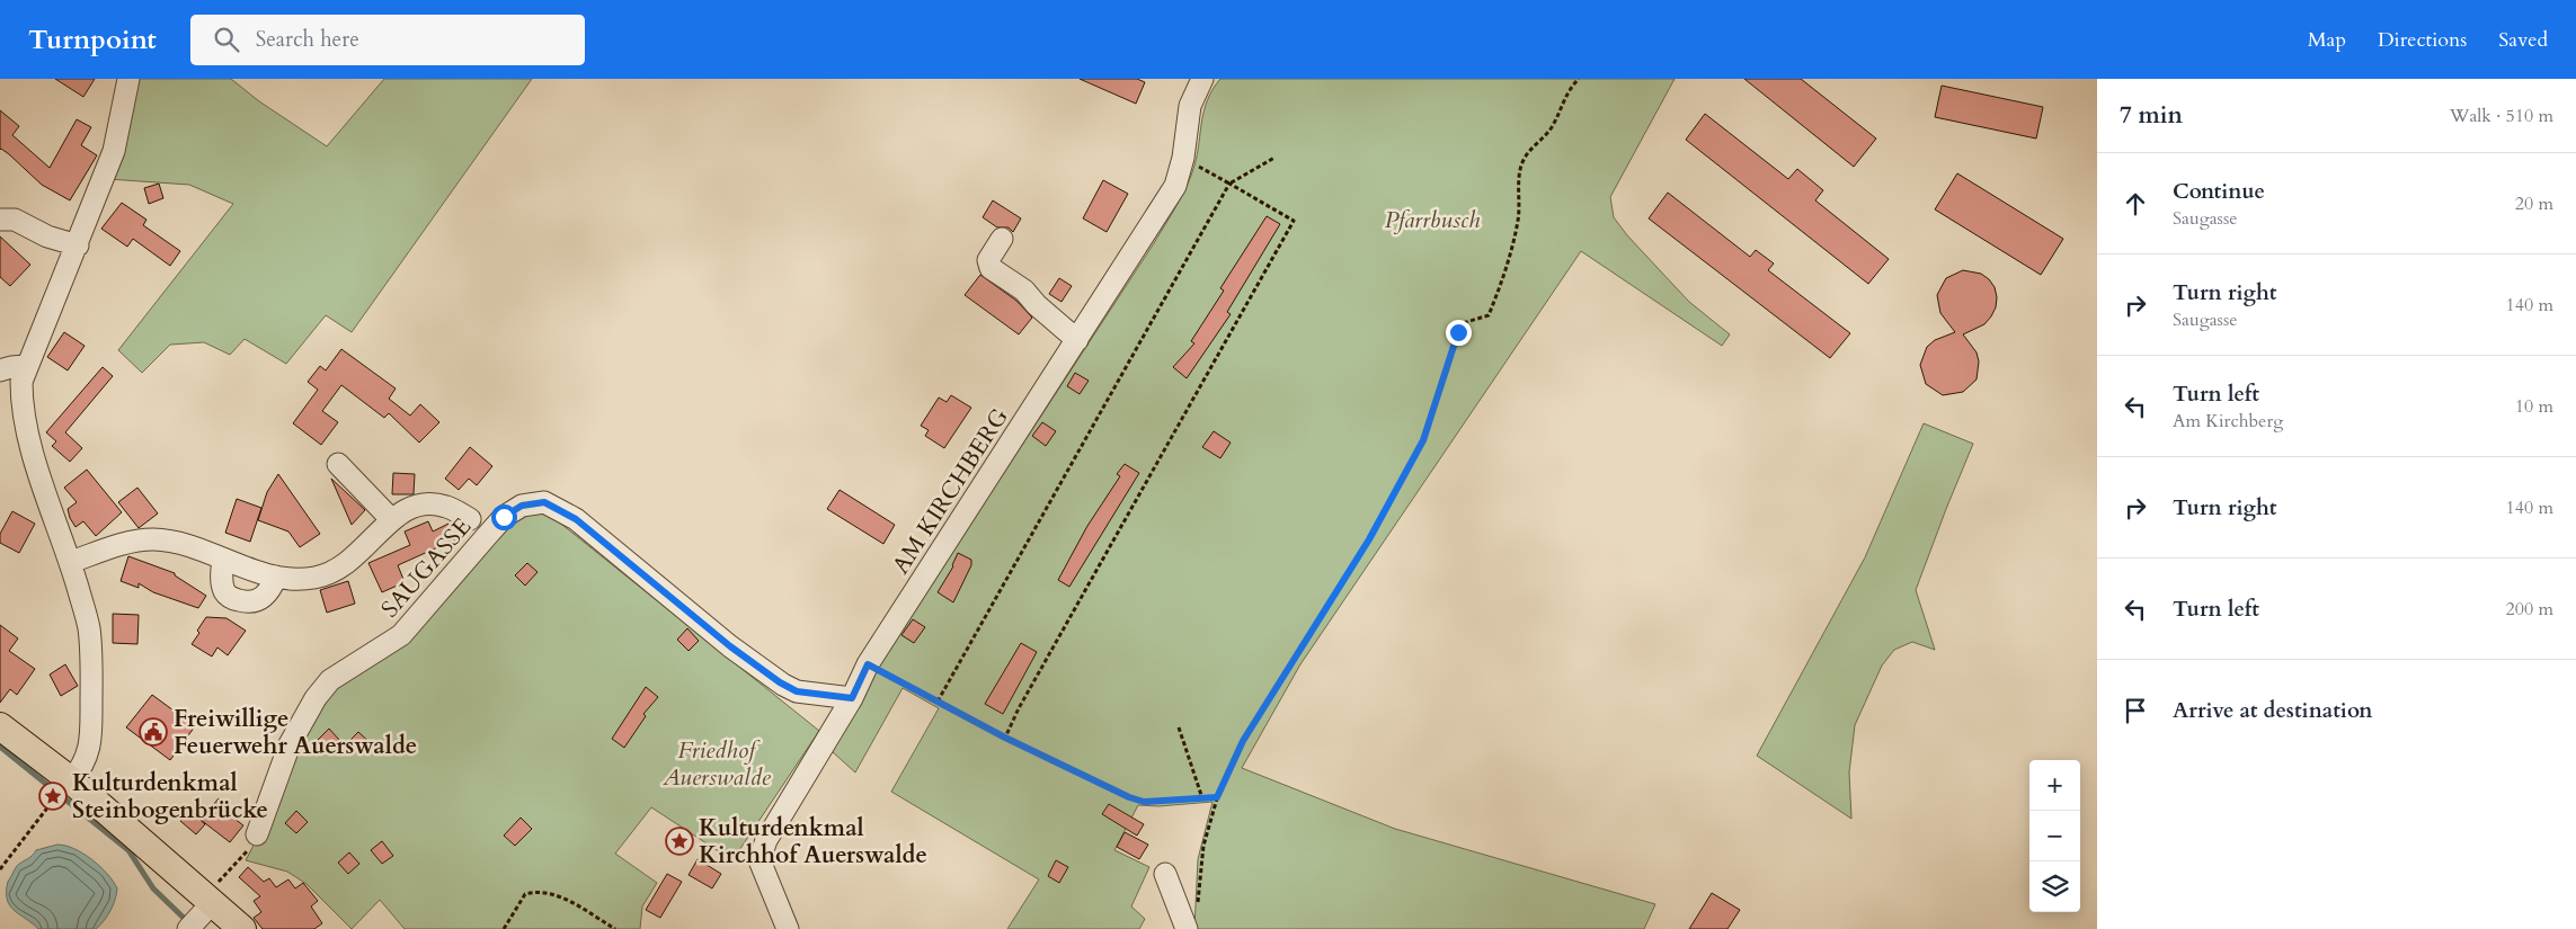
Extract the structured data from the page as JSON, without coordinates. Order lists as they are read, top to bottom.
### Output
{
  "streets": {
    "street": ["AM KIRCHBERG", "SAUGASSE"]
  },
  "crossings": [
    ["AM KIRCHBERG", "SAUGASSE"]
  ],
  "parks": ["Pfarrbusch", "Friedhof Auerswalde"],
  "places": {
    "public building": ["Freiwillige Feuerwehr Auerswalde"],
    "place": ["Kulturdenkmal Steinbogenbrücke", "Kulturdenkmal Kirchhof Auerswalde"]
  },
  "page": {
    "header": "Turnpoint",
    "search": "Search here",
    "nav": ["Map", "Directions", "Saved"],
    "heading": ["7 min", "Walk · 510 m"],
    "list": [
      ["Continue", "Saugasse", "20 m"],
      ["Turn right", "Saugasse", "140 m"],
      ["Turn left", "Am Kirchberg", "10 m"],
      ["Turn right", "140 m"],
      ["Turn left", "200 m"],
      "Arrive at destination"
    ],
    "map_buttons": ["+", "−"]
  }
}
